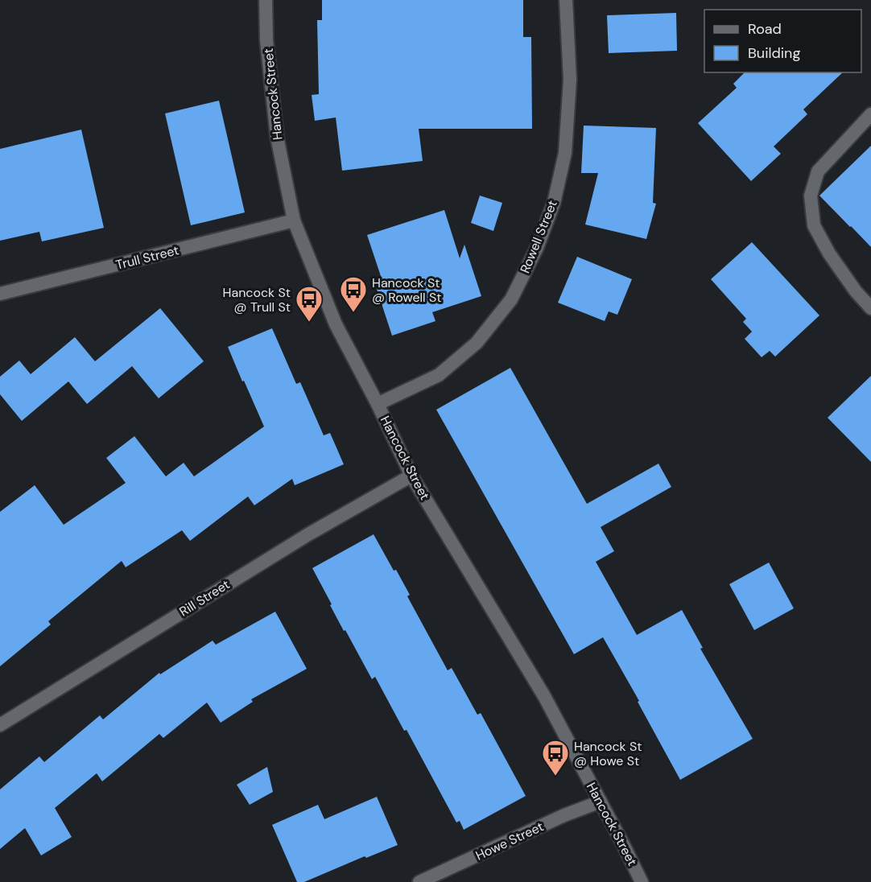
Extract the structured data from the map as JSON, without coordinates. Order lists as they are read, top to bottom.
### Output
{
  "streets": {
    "street": [
      "Hancock Street",
      "Rowell Street",
      "Trull Street",
      "Rill Street",
      "Howe Street"
    ]
  },
  "crossings": [
    ["Hancock Street", "Rowell Street"],
    ["Hancock Street", "Trull Street"],
    ["Hancock Street", "Rill Street"],
    ["Hancock Street", "Howe Street"]
  ],
  "places": {
    "bus stop": ["Hancock St @ Rowell St", "Hancock St @ Trull St", "Hancock St @ Howe St"]
  },
  "legend": ["Road", "Building"]
}
